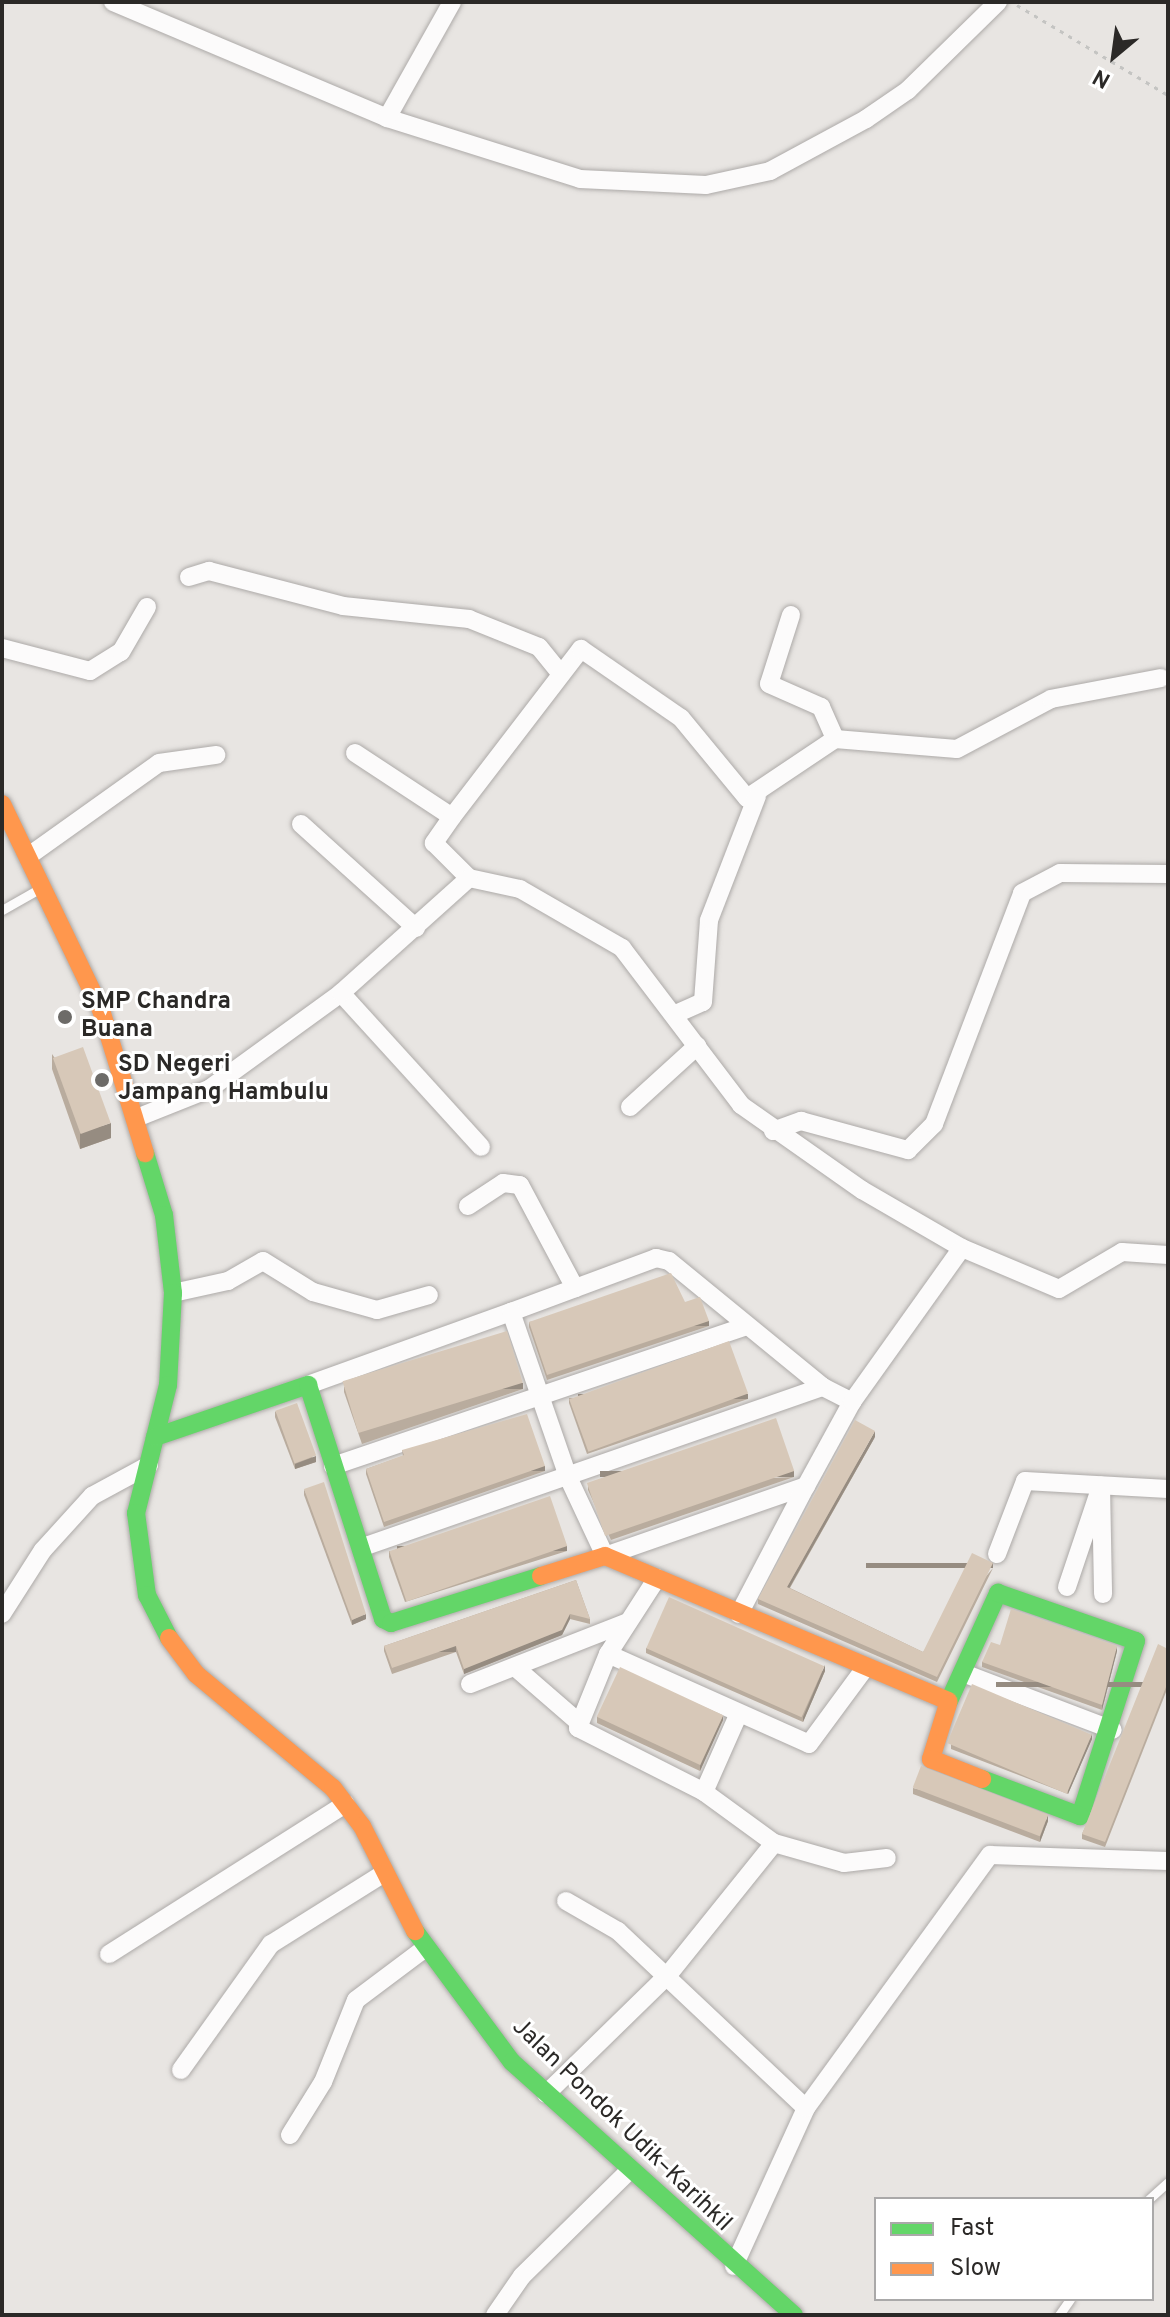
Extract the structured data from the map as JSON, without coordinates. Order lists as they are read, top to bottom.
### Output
{
  "streets": {
    "street": ["Jalan Pondok Udik–Karihkil"]
  },
  "places": ["SMP Chandra Buana", "SD Negeri Jampang Hambulu"],
  "legend": ["Fast", "Slow"],
  "north": "bottom left"
}
